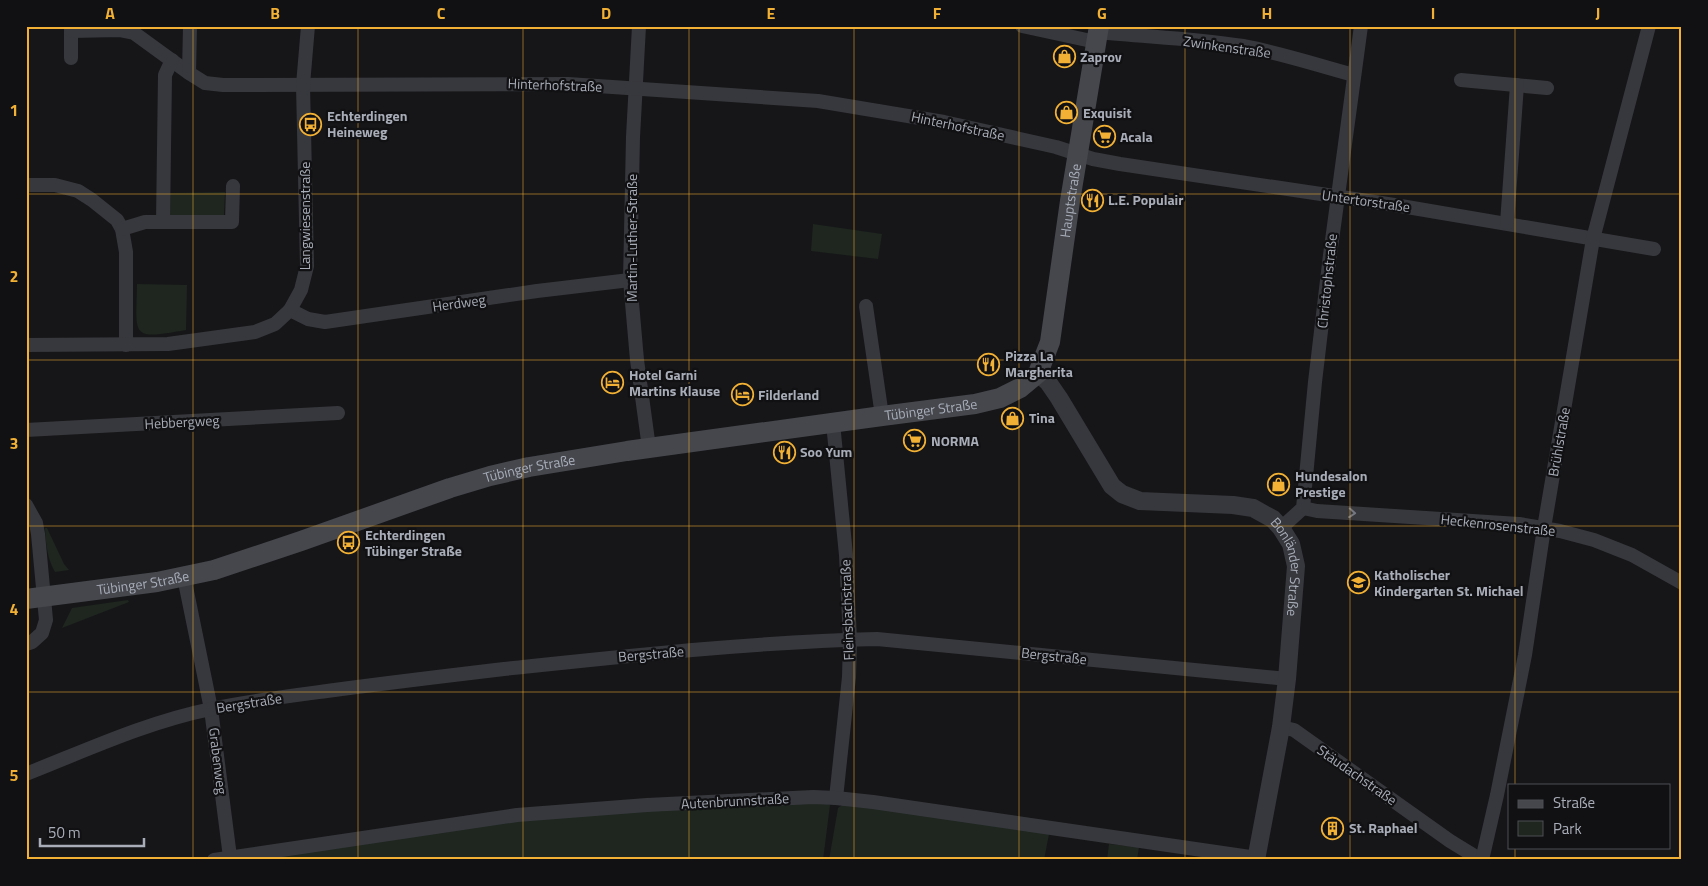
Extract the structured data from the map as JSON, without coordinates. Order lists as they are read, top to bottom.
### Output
{
  "streets": {
    "main road": ["Hauptstraße", "Tübinger Straße"],
    "street": [
      "Zwinkenstraße",
      "Hinterhofstraße",
      "Untertorstraße",
      "Langwiesenstraße",
      "Martin-Luther-Straße",
      "Christophstraße",
      "Herdweg",
      "Hebbergweg",
      "Brühlstraße",
      "Heckenrosenstraße",
      "Bonländer Straße",
      "Fleinsbachstraße",
      "Bergstraße",
      "Grabenweg",
      "Stäudachstraße",
      "Autenbrunnstraße"
    ]
  },
  "crossings": [
    ["Zwinkenstraße", "Hauptstraße"],
    ["Zwinkenstraße", "Christophstraße"],
    ["Hinterhofstraße", "Hauptstraße"],
    ["Hinterhofstraße", "Untertorstraße"],
    ["Hinterhofstraße", "Langwiesenstraße"],
    ["Hinterhofstraße", "Martin-Luther-Straße"],
    ["Hauptstraße", "Untertorstraße"],
    ["Hauptstraße", "Tübinger Straße"],
    ["Hauptstraße", "Bonländer Straße"],
    ["Untertorstraße", "Christophstraße"],
    ["Untertorstraße", "Brühlstraße"],
    ["Langwiesenstraße", "Herdweg"],
    ["Martin-Luther-Straße", "Herdweg"],
    ["Martin-Luther-Straße", "Tübinger Straße"],
    ["Christophstraße", "Heckenrosenstraße"],
    ["Tübinger Straße", "Bonländer Straße"],
    ["Tübinger Straße", "Fleinsbachstraße"],
    ["Tübinger Straße", "Grabenweg"],
    ["Brühlstraße", "Heckenrosenstraße"],
    ["Brühlstraße", "Stäudachstraße"],
    ["Bonländer Straße", "Bergstraße"],
    ["Bonländer Straße", "Stäudachstraße"],
    ["Bonländer Straße", "Autenbrunnstraße"],
    ["Fleinsbachstraße", "Bergstraße"],
    ["Fleinsbachstraße", "Autenbrunnstraße"],
    ["Bergstraße", "Grabenweg"],
    ["Grabenweg", "Autenbrunnstraße"]
  ],
  "one_way": ["Heckenrosenstraße"],
  "places": {
    "shop": [
      "Zaprov",
      "Exquisit",
      "Tina",
      "Hundesalon Prestige"
    ],
    "bus stop": ["Echterdingen Heineweg", "Echterdingen Tübinger Straße"],
    "supermarket": ["Acala", "NORMA"],
    "restaurant": ["L.E. Populair", "Pizza La Margherita", "Soo Yum"],
    "hotel": ["Hotel Garni Martins Klause", "Filderland"],
    "school or university": ["Katholischer Kindergarten St. Michael"],
    "building": ["St. Raphael"]
  },
  "legend": ["Straße", "Park"],
  "scale_bar": "50 m",
  "grid": {
    "columns": [
      "A",
      "B",
      "C",
      "D",
      "E",
      "F",
      "G",
      "H",
      "I",
      "J"
    ],
    "rows": [
      "1",
      "2",
      "3",
      "4",
      "5"
    ]
  }
}
